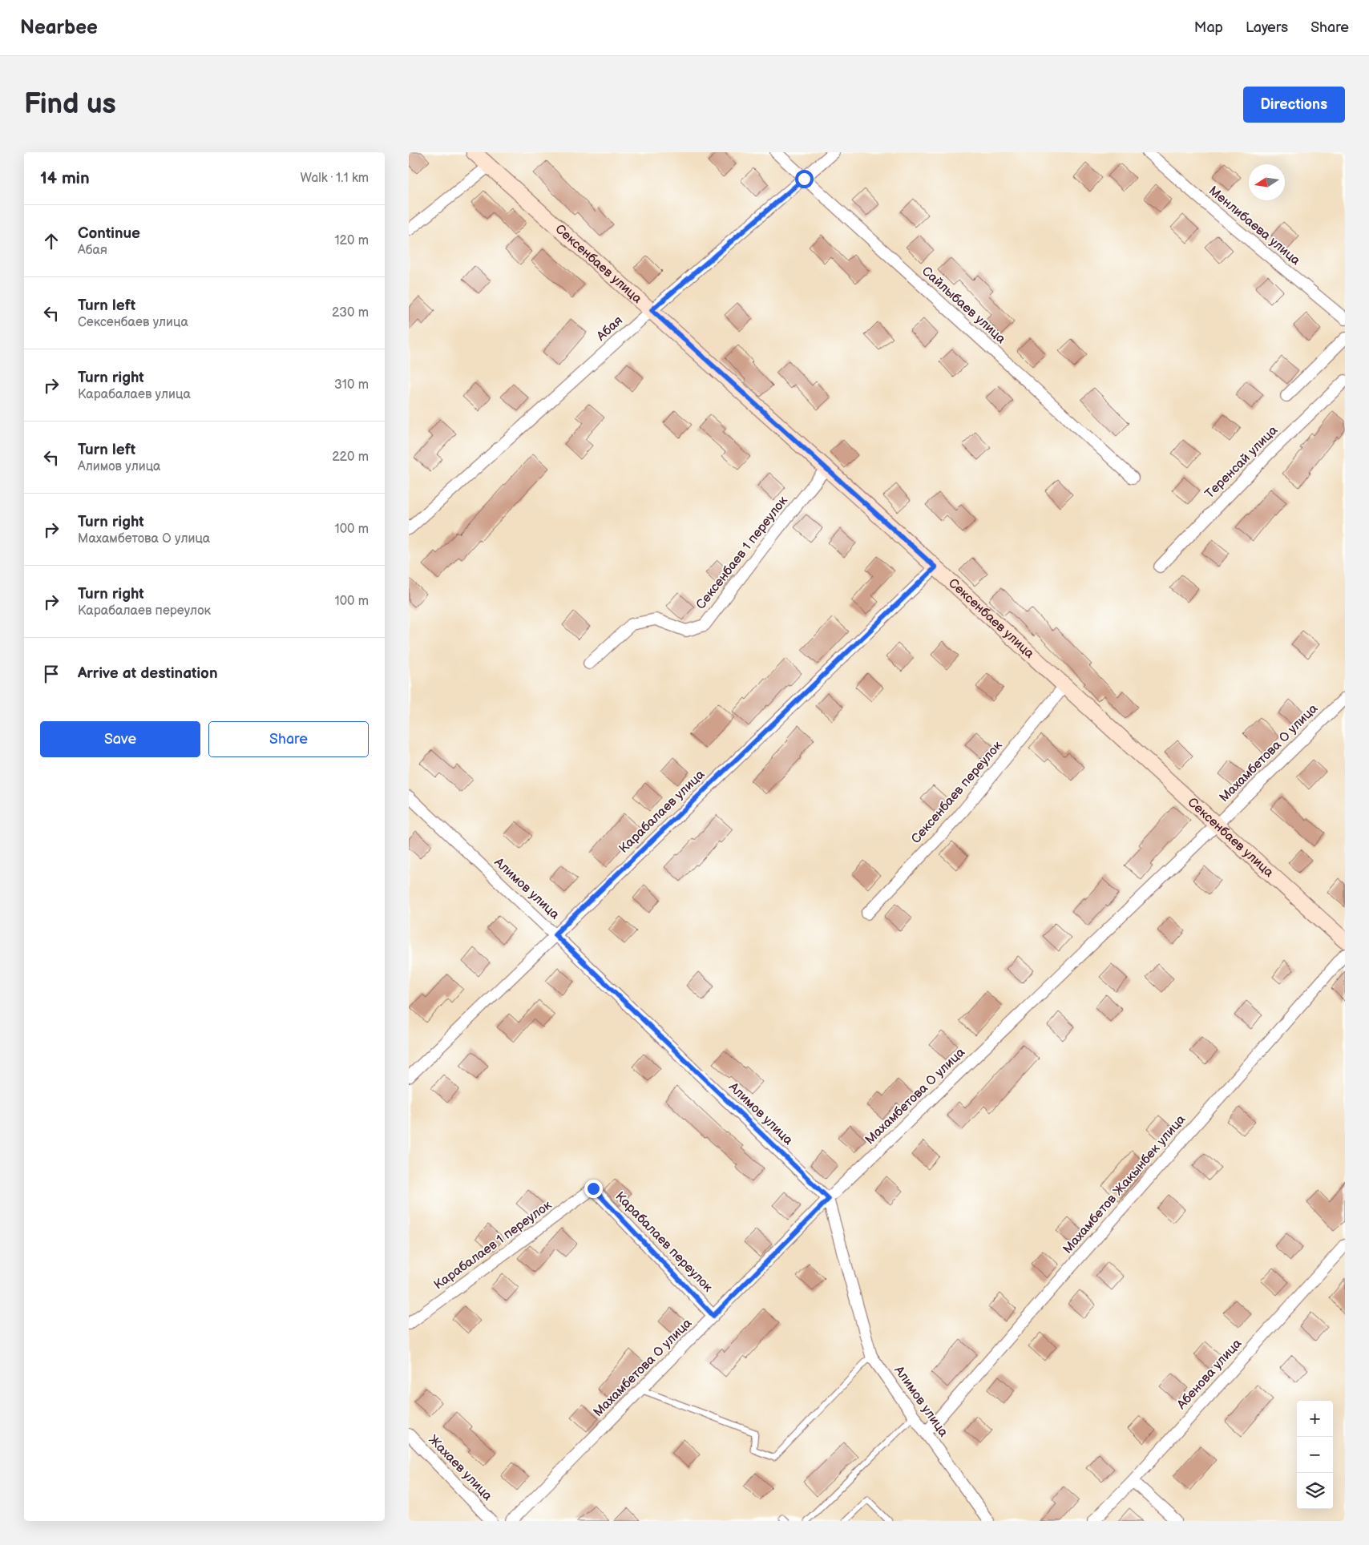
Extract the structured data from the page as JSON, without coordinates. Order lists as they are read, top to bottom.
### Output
{
  "streets": {
    "street": [
      "Менлибаева улица",
      "Сексенбаев улица",
      "Сайлыбаев улица",
      "Абая",
      "Теренсай улица",
      "Сексенбаев 1 переулок",
      "Махамбетова О улица",
      "Сексенбаев переулок",
      "Карабалаев улица",
      "Алимов улица",
      "Махамбетов Жакынбек улица",
      "Карабалаев переулок",
      "Карабалаев 1 переулок",
      "Абенова улица",
      "Жахаев улица"
    ]
  },
  "crossings": [
    ["Сексенбаев улица", "Абая"],
    ["Сексенбаев улица", "Сексенбаев 1 переулок"],
    ["Сексенбаев улица", "Махамбетова О улица"],
    ["Сексенбаев улица", "Сексенбаев переулок"],
    ["Сексенбаев улица", "Карабалаев улица"],
    ["Сайлыбаев улица", "Абая"],
    ["Махамбетова О улица", "Алимов улица"],
    ["Махамбетова О улица", "Карабалаев переулок"],
    ["Карабалаев улица", "Алимов улица"],
    ["Алимов улица", "Махамбетов Жакынбек улица"],
    ["Карабалаев переулок", "Карабалаев 1 переулок"]
  ],
  "north": "left",
  "page": {
    "header": "Nearbee",
    "nav": ["Map", "Layers", "Share"],
    "buttons": [
      "Directions",
      ["Save", "Share"]
    ],
    "title": "Find us",
    "heading": ["14 min", "Walk · 1.1 km"],
    "list": [
      ["Continue", "Абая", "120 m"],
      ["Turn left", "Сексенбаев улица", "230 m"],
      ["Turn right", "Карабалаев улица", "310 m"],
      ["Turn left", "Алимов улица", "220 m"],
      ["Turn right", "Махамбетова О улица", "100 m"],
      ["Turn right", "Карабалаев переулок", "100 m"],
      "Arrive at destination"
    ],
    "map_buttons": ["+", "−"]
  }
}
